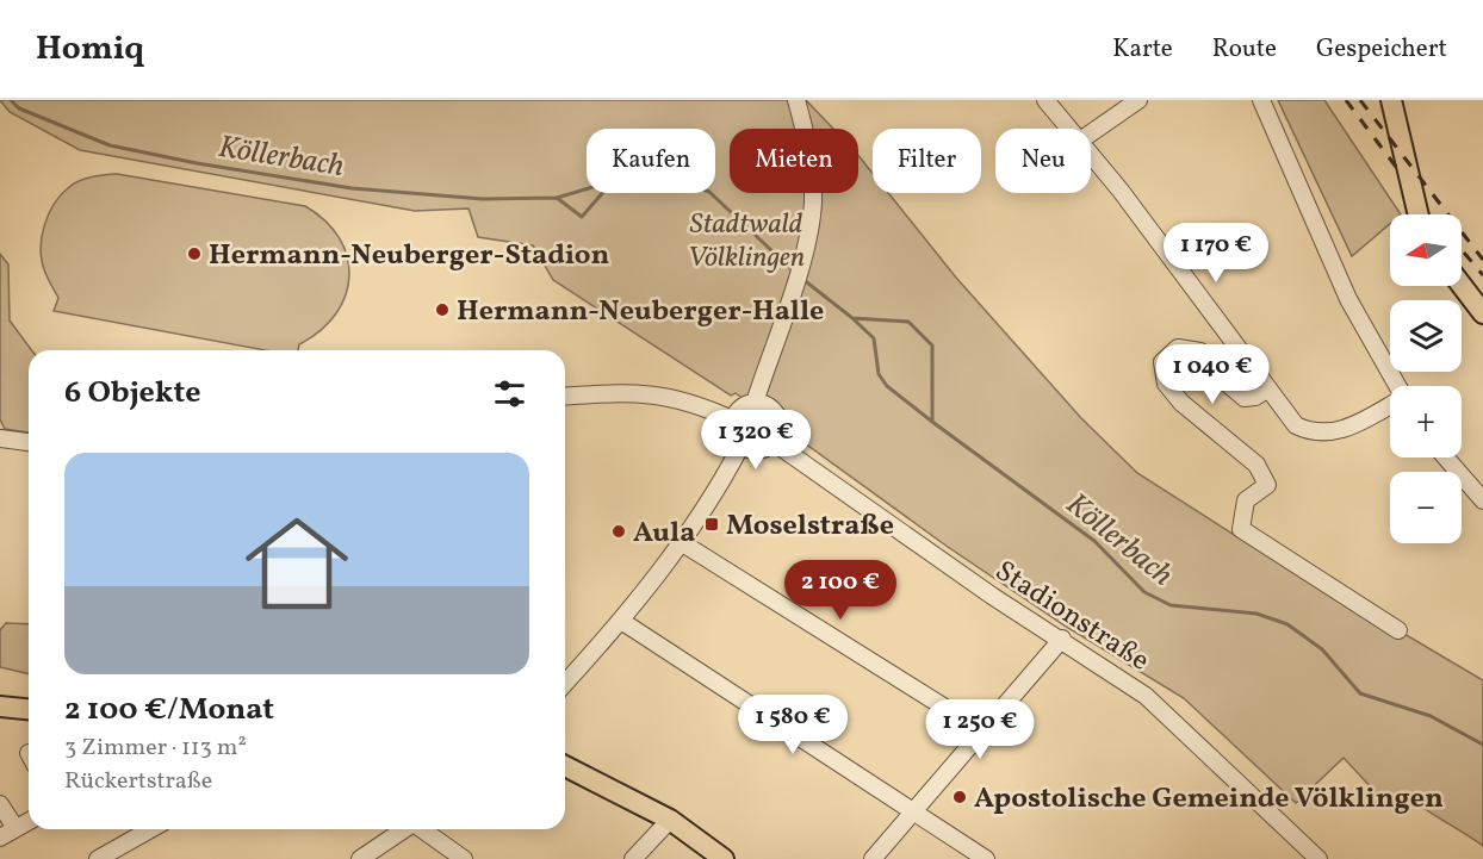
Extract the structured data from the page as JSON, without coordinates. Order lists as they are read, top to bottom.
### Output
{
  "streets": {
    "street": ["Stadionstraße"]
  },
  "water": ["Köllerbach"],
  "parks": ["Stadtwald Völklingen"],
  "places": {
    "other": [
      "Hermann-Neuberger-Stadion",
      "Hermann-Neuberger-Halle",
      "Aula",
      "Apostolische Gemeinde Völklingen"
    ],
    "transit": ["Moselstraße"]
  },
  "north": "left",
  "page": {
    "header": "Homiq",
    "nav": ["Karte", "Route", "Gespeichert"],
    "chip": [
      "Kaufen",
      "Mieten",
      "Filter",
      "Neu"
    ],
    "map_buttons": ["+", "−"],
    "price": [
      "1 170 €",
      "1 040 €",
      "1 320 €",
      "2 100 €",
      "1 580 €",
      "1 250 €"
    ],
    "heading": "6 Objekte",
    "list": [
      {
        "name": "2 100 €/Monat",
        "note": "3 Zimmer · 113 m² · Rückertstraße"
      }
    ]
  }
}
